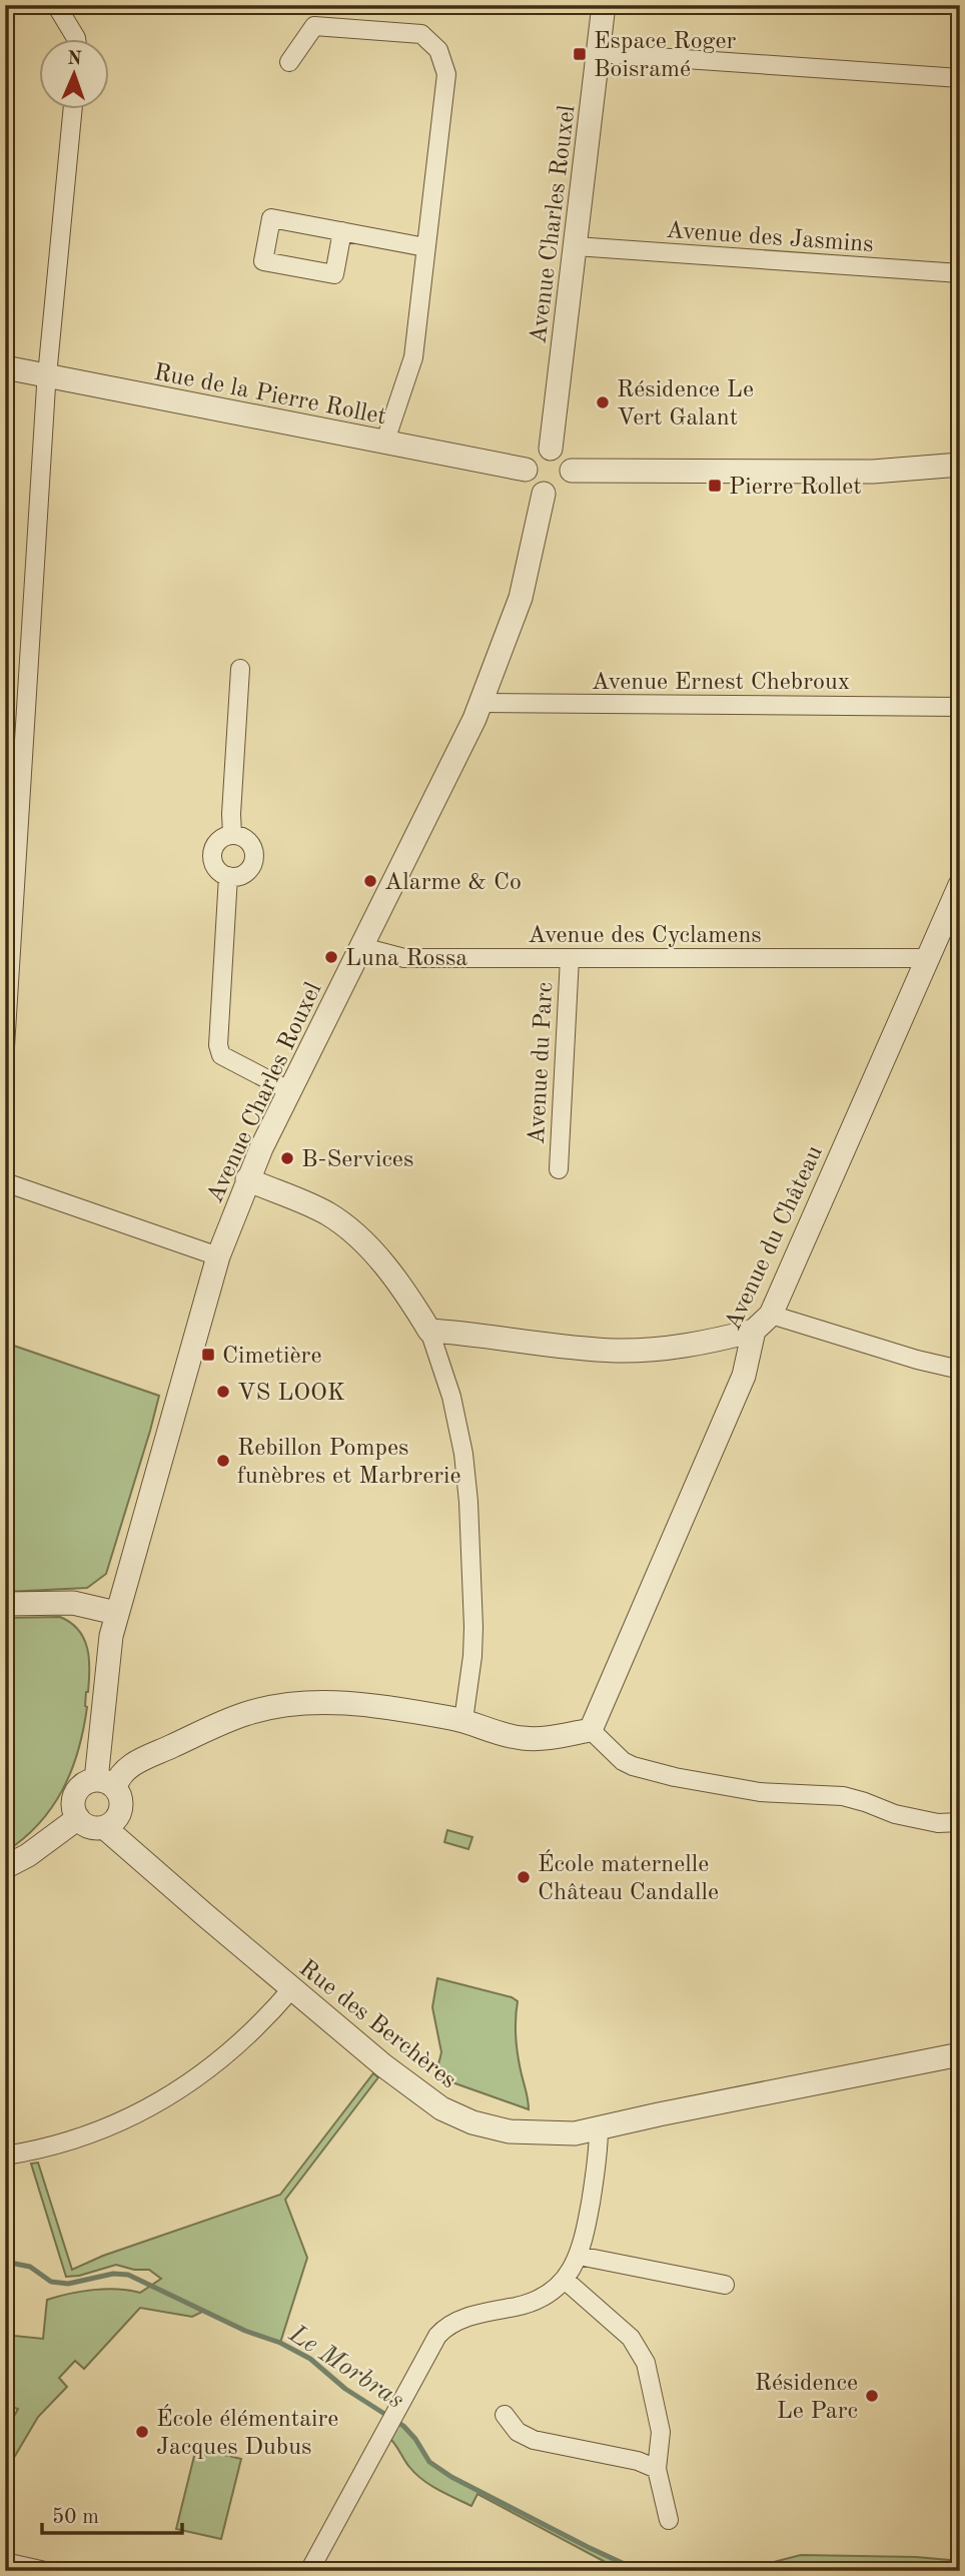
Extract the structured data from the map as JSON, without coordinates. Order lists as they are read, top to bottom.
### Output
{
  "streets": {
    "street": [
      "Avenue Charles Rouxel",
      "Avenue des Jasmins",
      "Rue de la Pierre Rollet",
      "Avenue Ernest Chebroux",
      "Avenue des Cyclamens",
      "Avenue du Parc",
      "Avenue du Château",
      "Rue des Berchères"
    ]
  },
  "crossings": [
    ["Avenue Charles Rouxel", "Avenue des Jasmins"],
    ["Avenue Charles Rouxel", "Rue de la Pierre Rollet"],
    ["Avenue Charles Rouxel", "Avenue Ernest Chebroux"],
    ["Avenue Charles Rouxel", "Avenue des Cyclamens"],
    ["Avenue Charles Rouxel", "Rue des Berchères"],
    ["Avenue des Cyclamens", "Avenue du Parc"],
    ["Avenue des Cyclamens", "Avenue du Château"]
  ],
  "water": ["Le Morbras"],
  "places": {
    "transit": ["Espace Roger Boisramé", "Pierre Rollet", "Cimetière"],
    "other": [
      "Résidence Le Vert Galant",
      "Alarme & Co",
      "Luna Rossa",
      "B-Services",
      "VS LOOK",
      "Rebillon Pompes funèbres et Marbrerie",
      "École maternelle Château Candalle",
      "Résidence Le Parc",
      "École élémentaire Jacques Dubus"
    ]
  },
  "scale_bar": "50 m",
  "north": "top"
}
